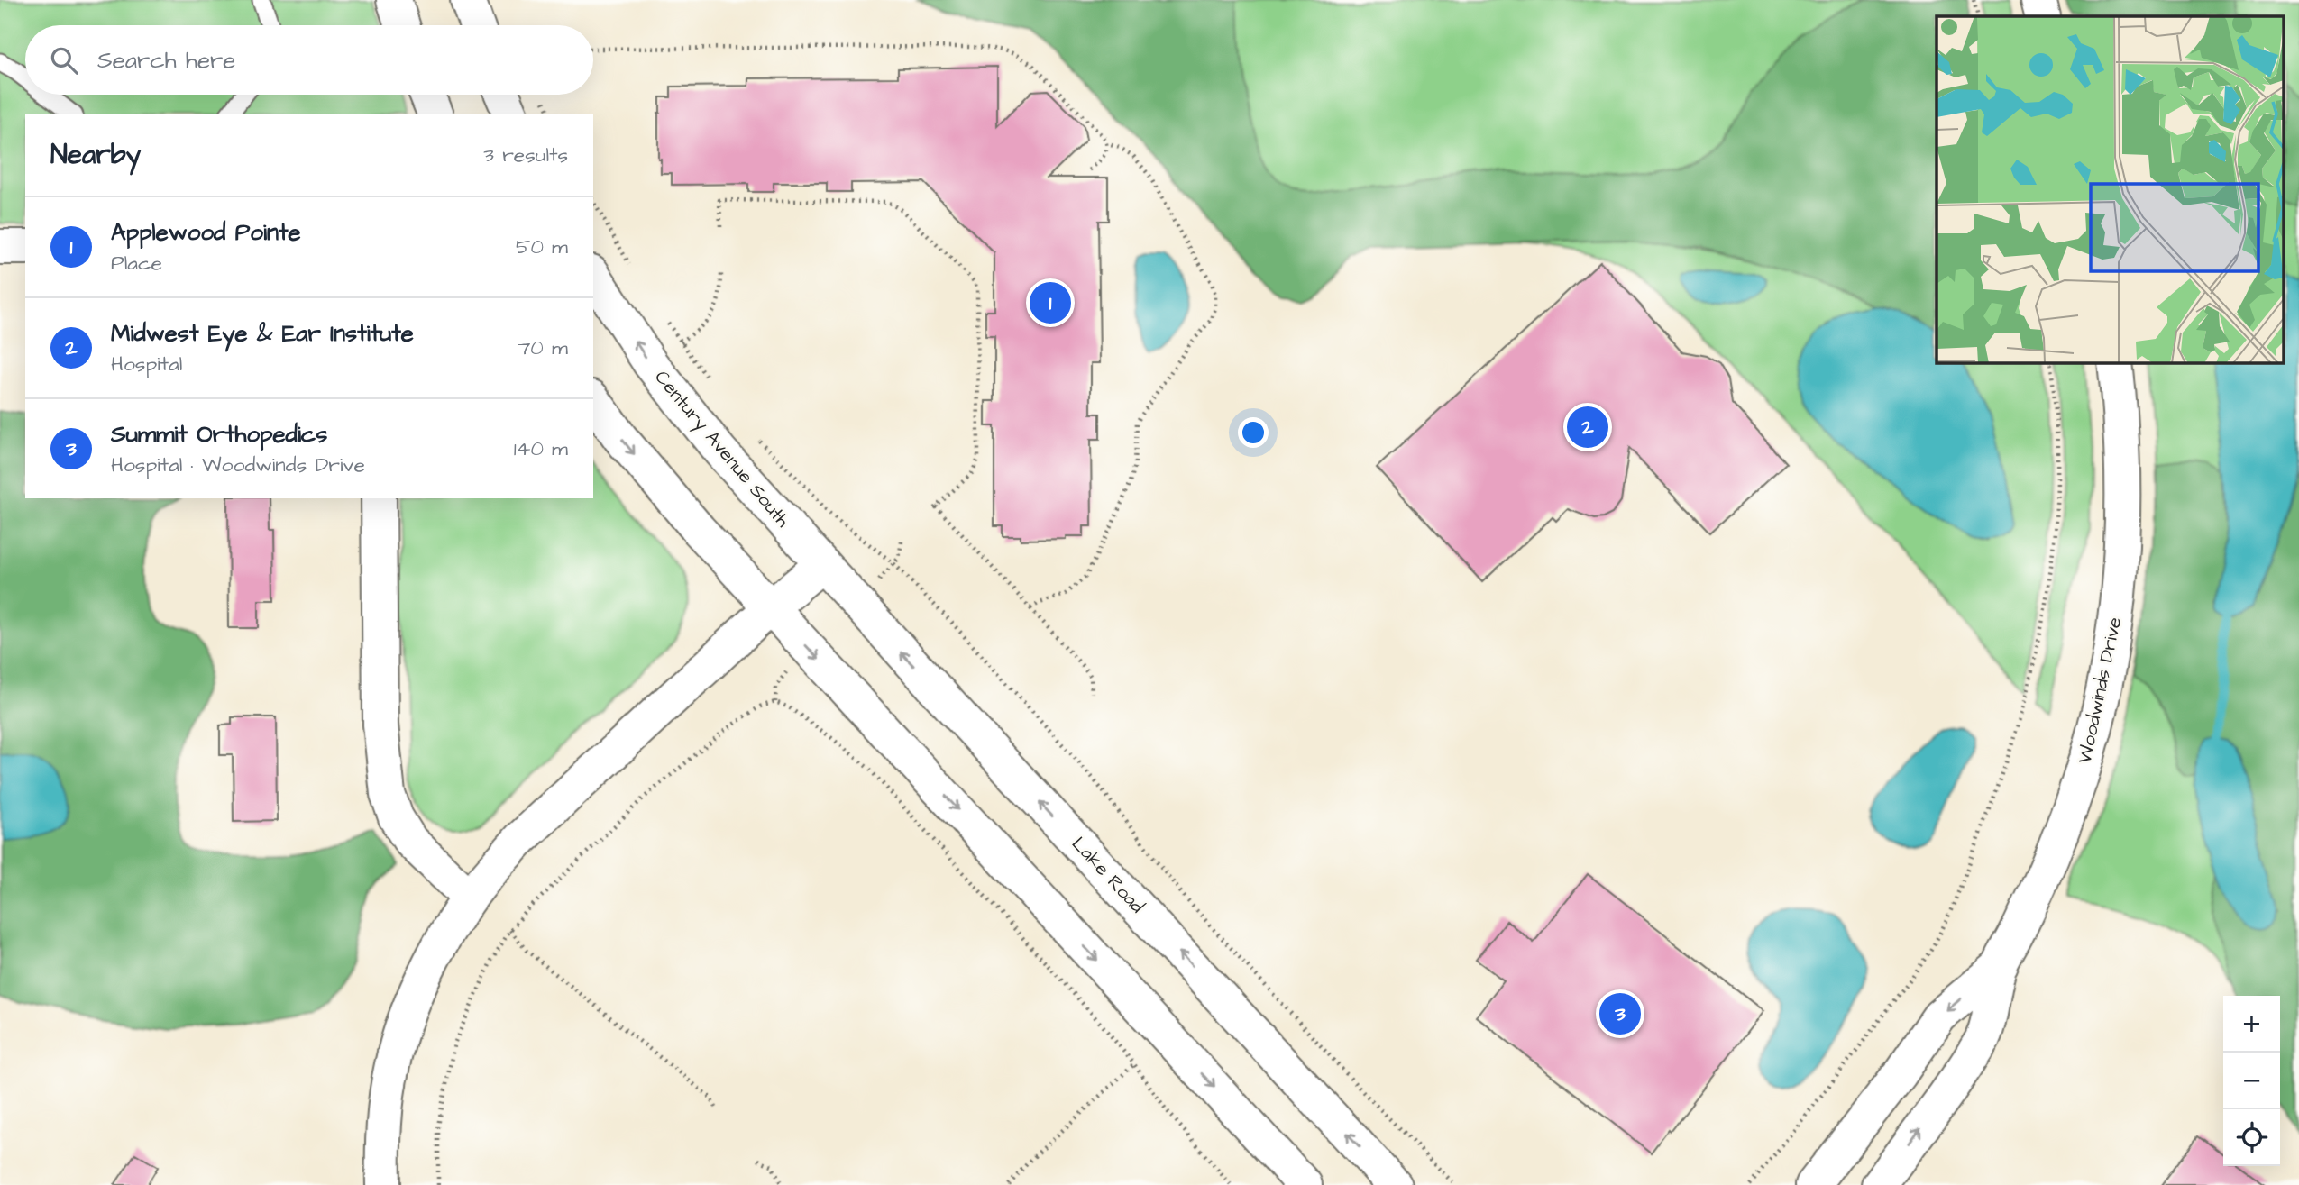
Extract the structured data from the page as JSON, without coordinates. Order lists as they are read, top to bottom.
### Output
{
  "streets": {
    "street": ["Century Avenue South", "Woodwinds Drive", "Lake Road"]
  },
  "crossings": [
    ["Century Avenue South", "Lake Road"]
  ],
  "page": {
    "search": "Search here",
    "heading": ["Nearby", "3 results"],
    "list": [
      {
        "mark": "1",
        "name": "Applewood Pointe",
        "note": "Place",
        "value": "50 m"
      },
      {
        "mark": "2",
        "name": "Midwest Eye & Ear Institute",
        "note": "Hospital",
        "value": "70 m"
      },
      {
        "mark": "3",
        "name": "Summit Orthopedics",
        "note": "Hospital · Woodwinds Drive",
        "value": "140 m"
      }
    ],
    "pins": ["1", "2", "3"],
    "map_buttons": ["+", "−"]
  }
}
